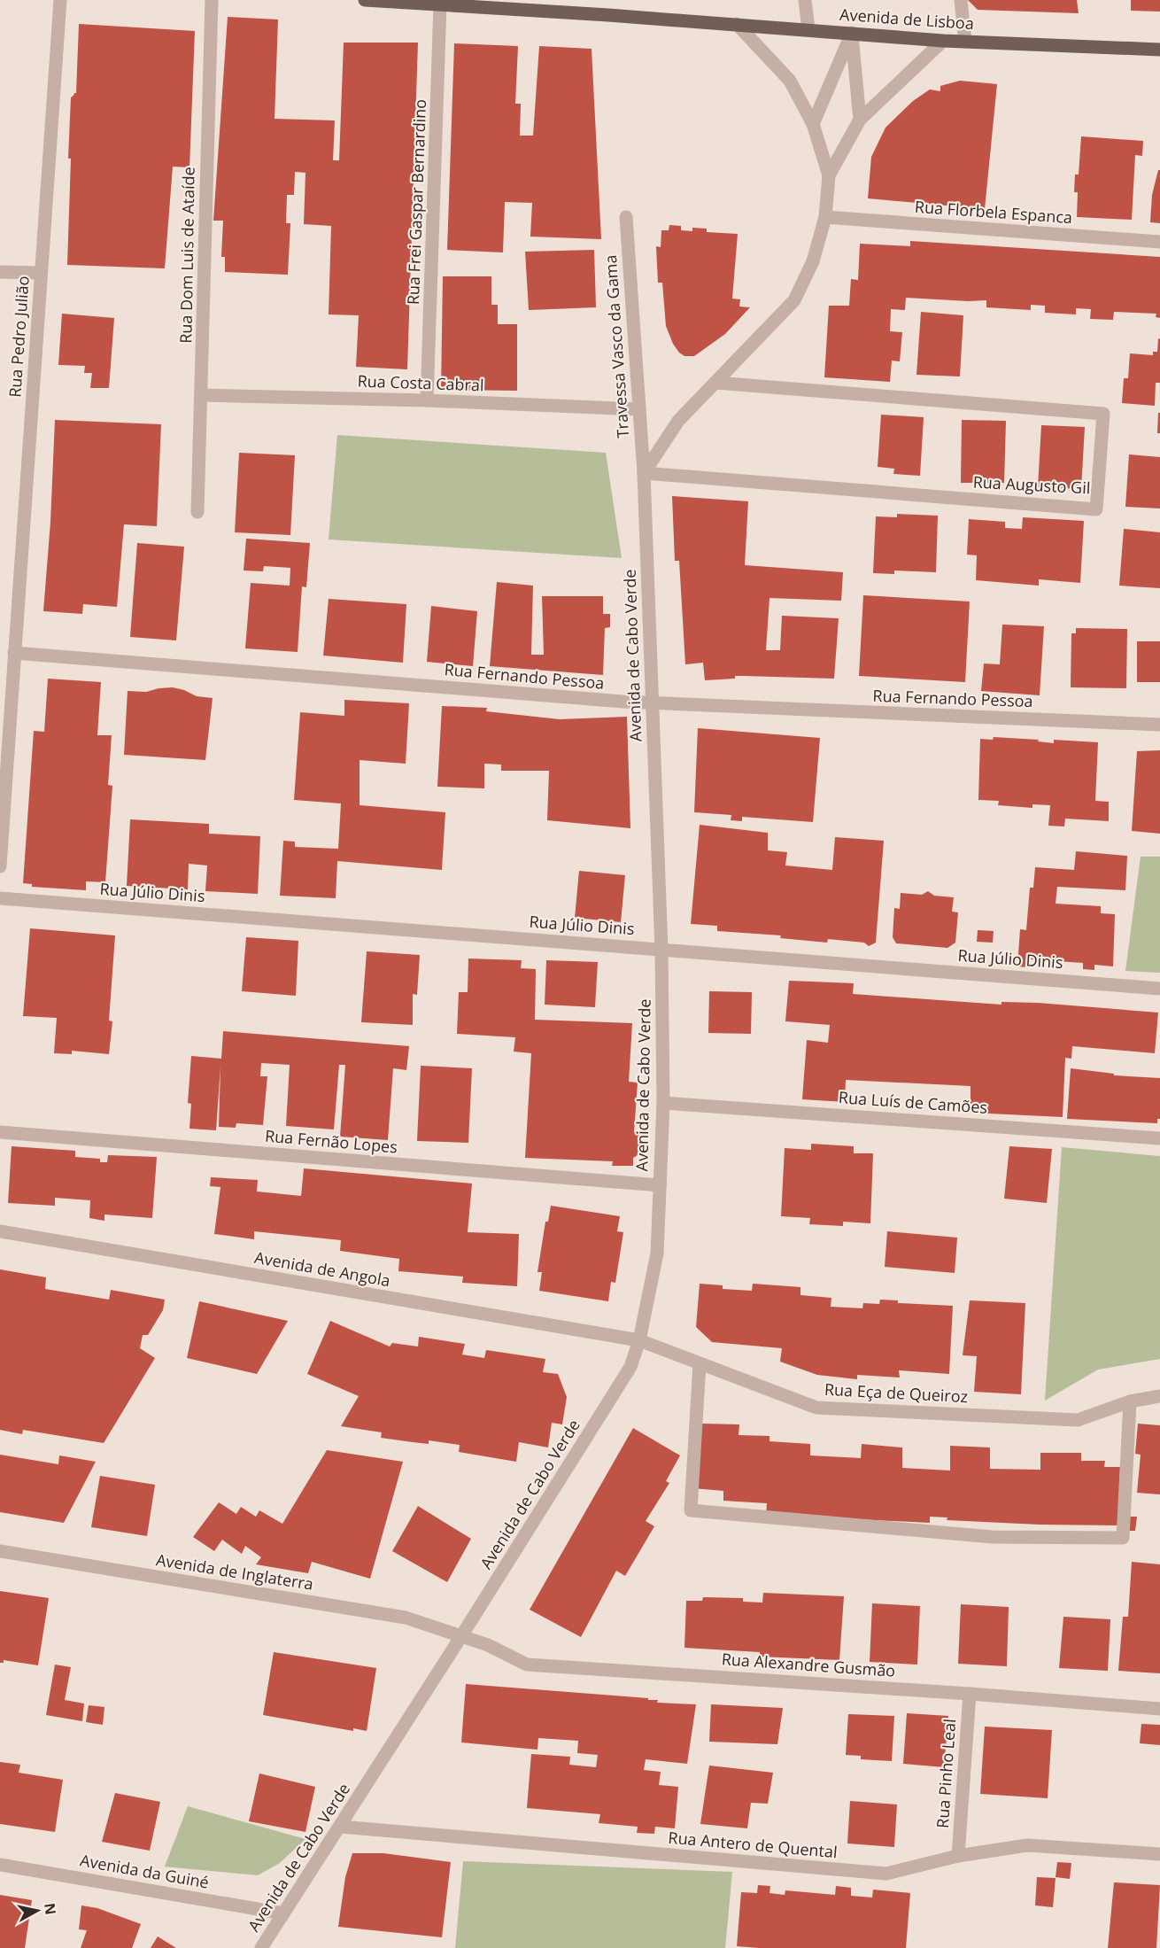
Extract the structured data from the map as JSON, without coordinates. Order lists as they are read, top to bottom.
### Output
{
  "streets": {
    "main road": ["Avenida de Lisboa"],
    "street": [
      "Rua Frei Gaspar Bernardino",
      "Rua Florbela Espanca",
      "Rua Dom Luis de Ataíde",
      "Rua Pedro Julião",
      "Travessa Vasco da Gama",
      "Rua Costa Cabral",
      "Rua Augusto Gil",
      "Avenida de Cabo Verde",
      "Rua Fernando Pessoa",
      "Rua Júlio Dinis",
      "Rua Luís de Camões",
      "Rua Fernão Lopes",
      "Avenida de Angola",
      "Rua Eça de Queiroz",
      "Avenida de Inglaterra",
      "Rua Alexandre Gusmão",
      "Rua Pinho Leal",
      "Rua Antero de Quental",
      "Avenida da Guiné"
    ]
  },
  "crossings": [
    ["Avenida de Lisboa", "Rua Frei Gaspar Bernardino"],
    ["Rua Frei Gaspar Bernardino", "Rua Costa Cabral"],
    ["Rua Dom Luis de Ataíde", "Rua Costa Cabral"],
    ["Rua Pedro Julião", "Rua Fernando Pessoa"],
    ["Travessa Vasco da Gama", "Rua Costa Cabral"],
    ["Travessa Vasco da Gama", "Rua Augusto Gil"],
    ["Travessa Vasco da Gama", "Avenida de Cabo Verde"],
    ["Rua Augusto Gil", "Avenida de Cabo Verde"],
    ["Avenida de Cabo Verde", "Rua Fernando Pessoa"],
    ["Avenida de Cabo Verde", "Rua Júlio Dinis"],
    ["Avenida de Cabo Verde", "Rua Luís de Camões"],
    ["Avenida de Cabo Verde", "Rua Fernão Lopes"],
    ["Avenida de Cabo Verde", "Avenida de Angola"],
    ["Avenida de Cabo Verde", "Rua Eça de Queiroz"],
    ["Avenida de Cabo Verde", "Avenida de Inglaterra"],
    ["Avenida de Cabo Verde", "Rua Alexandre Gusmão"],
    ["Avenida de Cabo Verde", "Rua Antero de Quental"],
    ["Avenida de Cabo Verde", "Avenida da Guiné"],
    ["Avenida de Angola", "Rua Eça de Queiroz"],
    ["Avenida de Inglaterra", "Rua Alexandre Gusmão"],
    ["Rua Alexandre Gusmão", "Rua Pinho Leal"],
    ["Rua Pinho Leal", "Rua Antero de Quental"]
  ],
  "north": "right"
}
